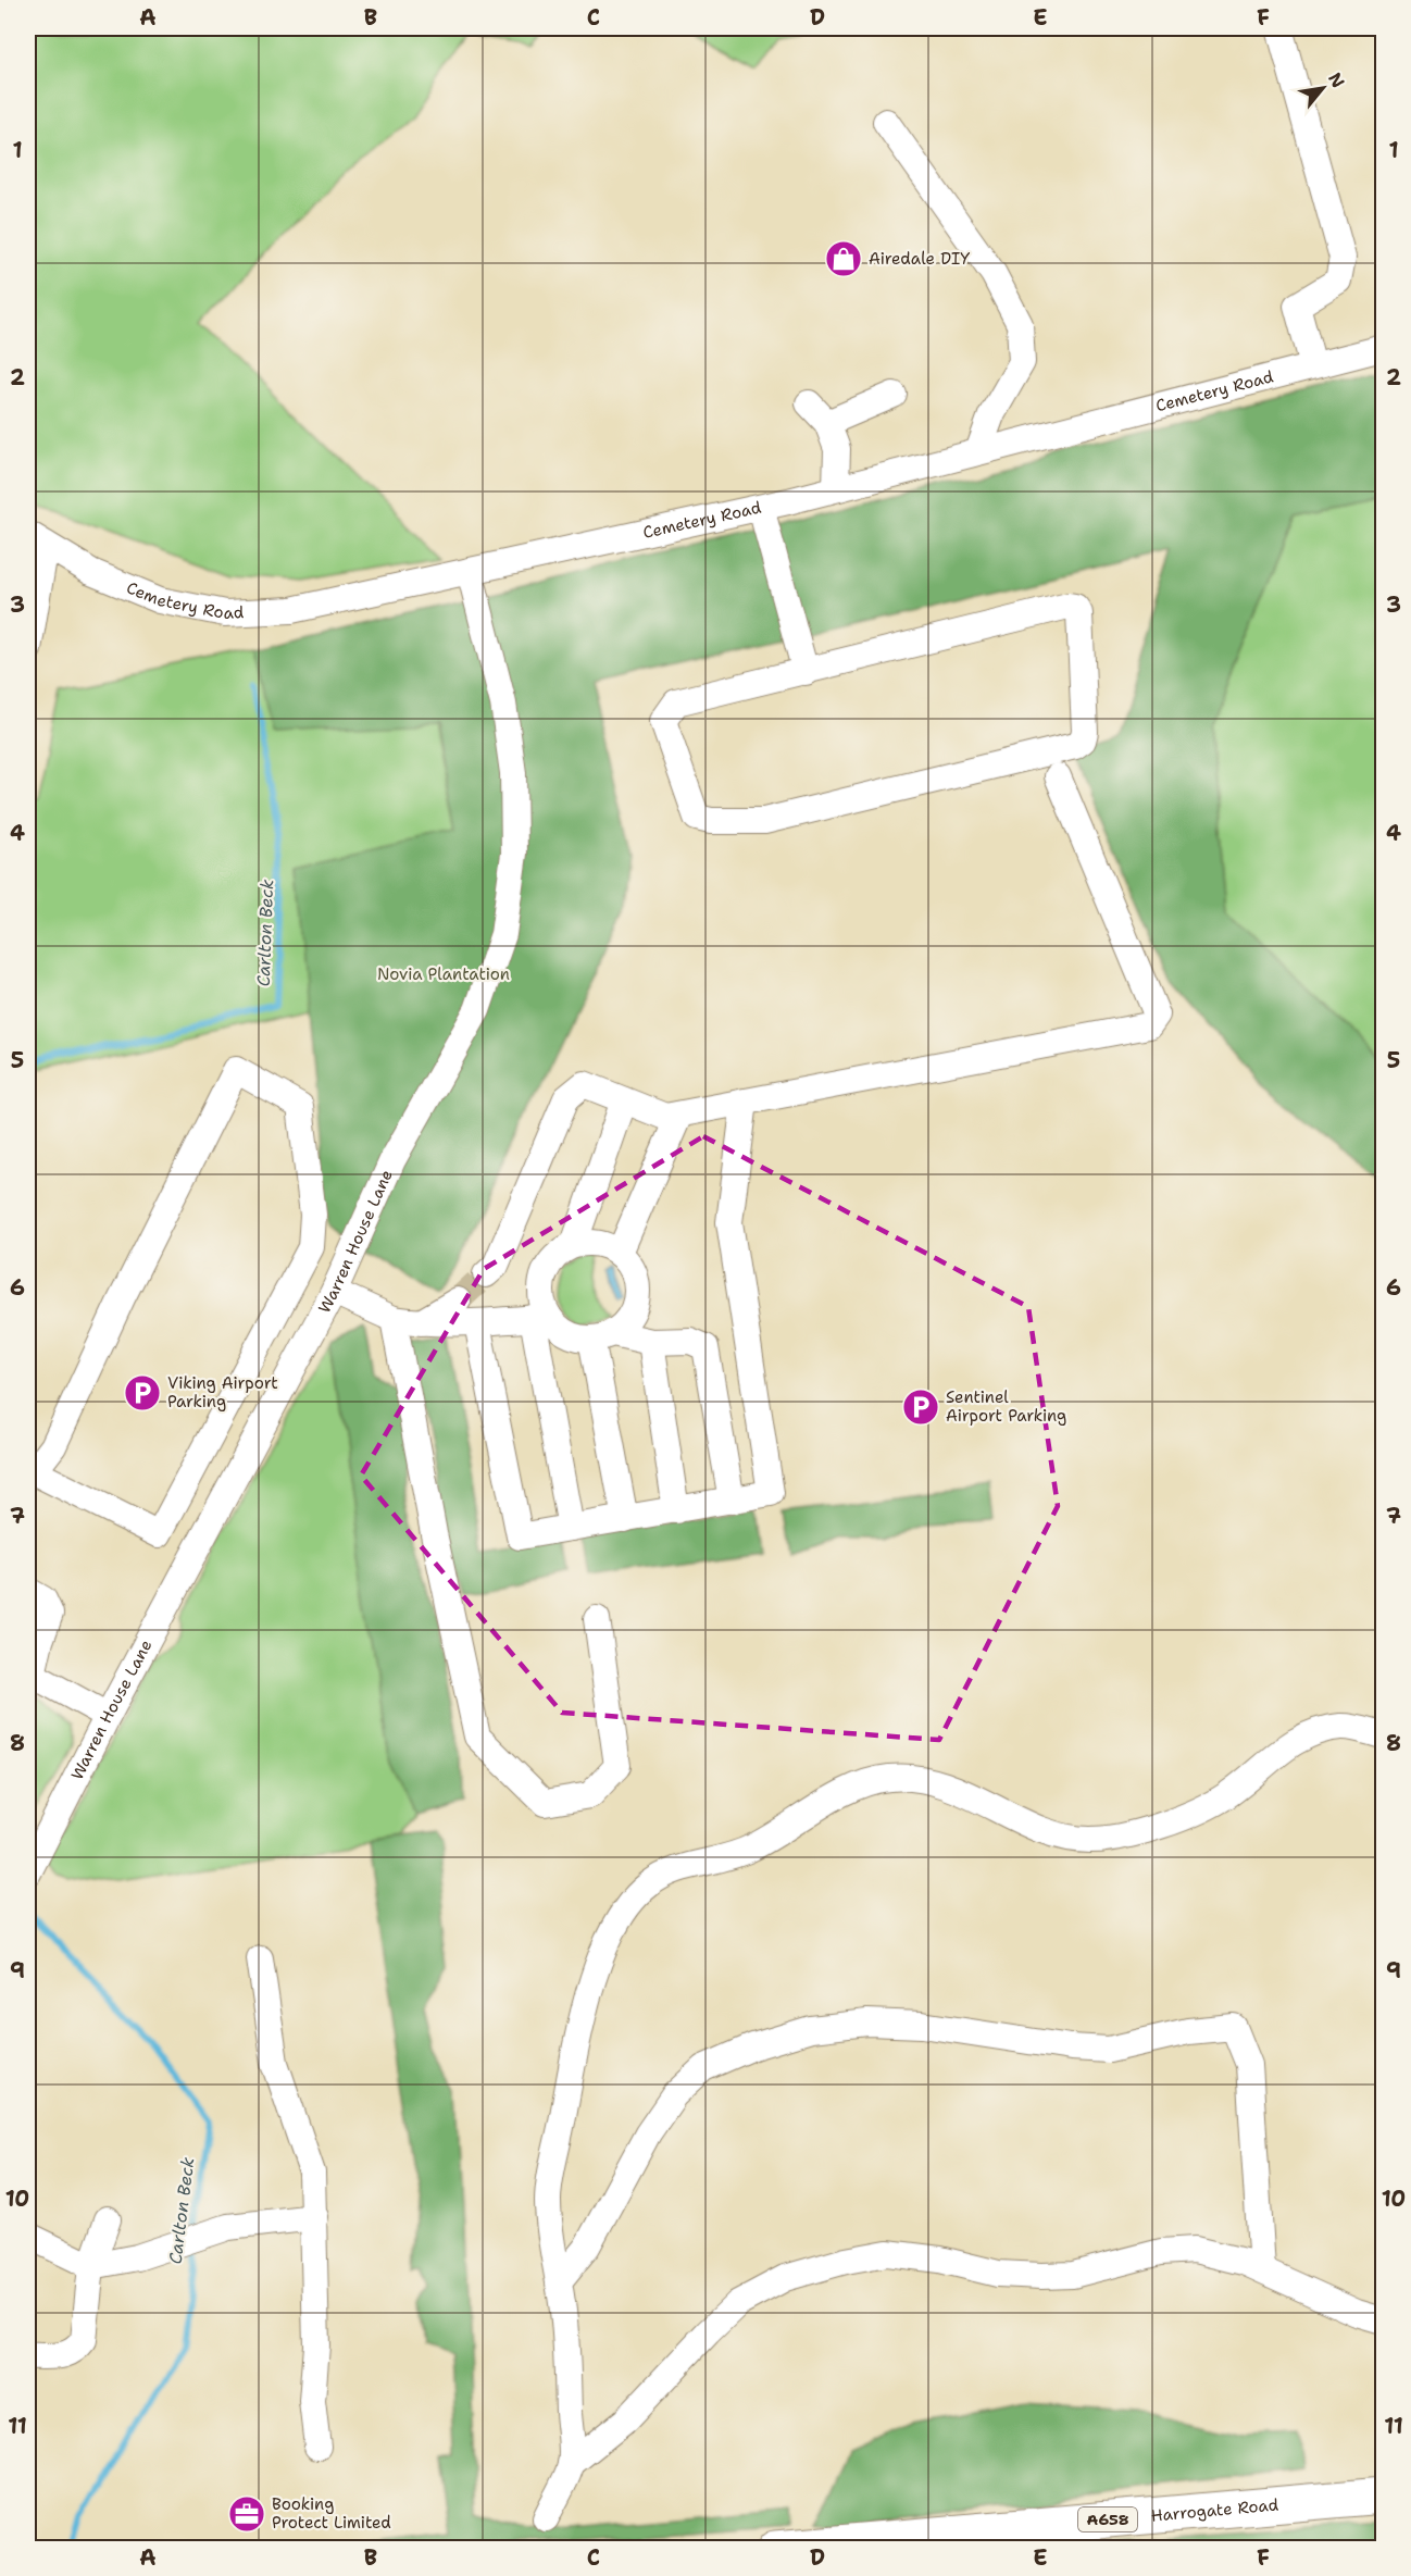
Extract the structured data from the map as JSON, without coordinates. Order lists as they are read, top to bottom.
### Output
{
  "streets": {
    "highway": ["Harrogate Road", "A658"],
    "street": ["Cemetery Road", "Warren House Lane"]
  },
  "crossings": [
    ["Cemetery Road", "Warren House Lane"]
  ],
  "water": ["Carlton Beck"],
  "parks": ["Novia Plantation"],
  "places": {
    "shop": ["Airedale DIY"],
    "parking": ["Viking Airport Parking", "Sentinel Airport Parking"],
    "office": ["Booking Protect Limited"]
  },
  "north": "top right",
  "grid": {
    "columns": [
      "A",
      "B",
      "C",
      "D",
      "E",
      "F"
    ],
    "rows": [
      "1",
      "2",
      "3",
      "4",
      "5",
      "6",
      "7",
      "8",
      "9",
      "10",
      "11"
    ]
  }
}
